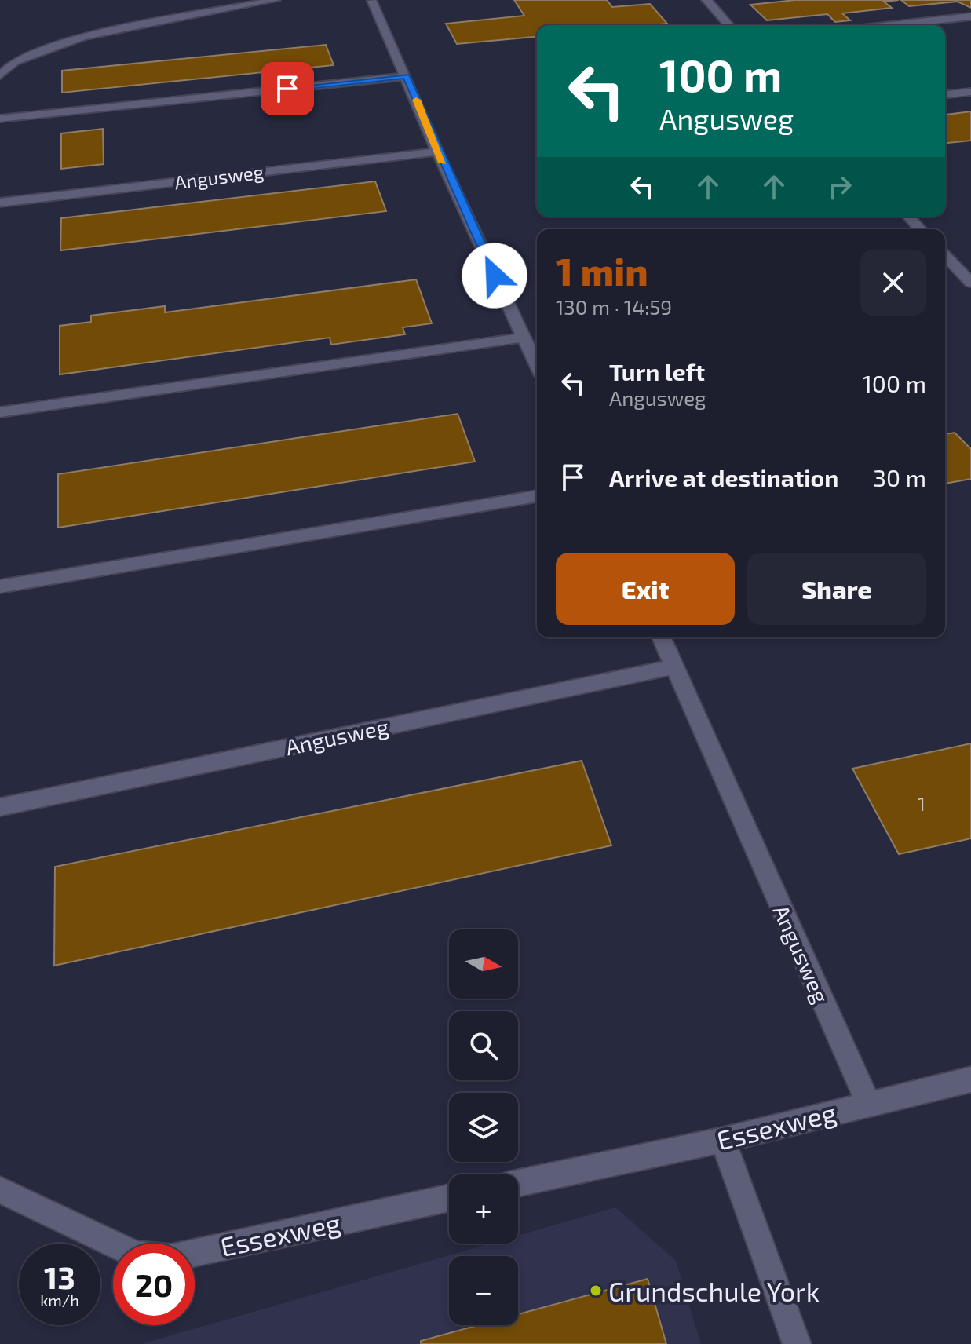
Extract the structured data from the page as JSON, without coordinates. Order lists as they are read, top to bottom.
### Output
{
  "streets": {
    "lane": ["Angusweg", "Essexweg"]
  },
  "crossings": [
    ["Angusweg", "Essexweg"]
  ],
  "places": ["Grundschule York"],
  "house_numbers": ["1"],
  "north": "right",
  "page": {
    "turn": ["100 m", "Angusweg"],
    "heading": ["1 min", "130 m · 14:59"],
    "list": [
      {
        "name": "Turn left",
        "note": "Angusweg",
        "value": "100 m"
      },
      {
        "name": "Arrive at destination",
        "value": "30 m"
      }
    ],
    "buttons": ["Exit", "Share"],
    "map_buttons": ["+", "−"],
    "speed": "13 km/h",
    "limit": "20"
  }
}
